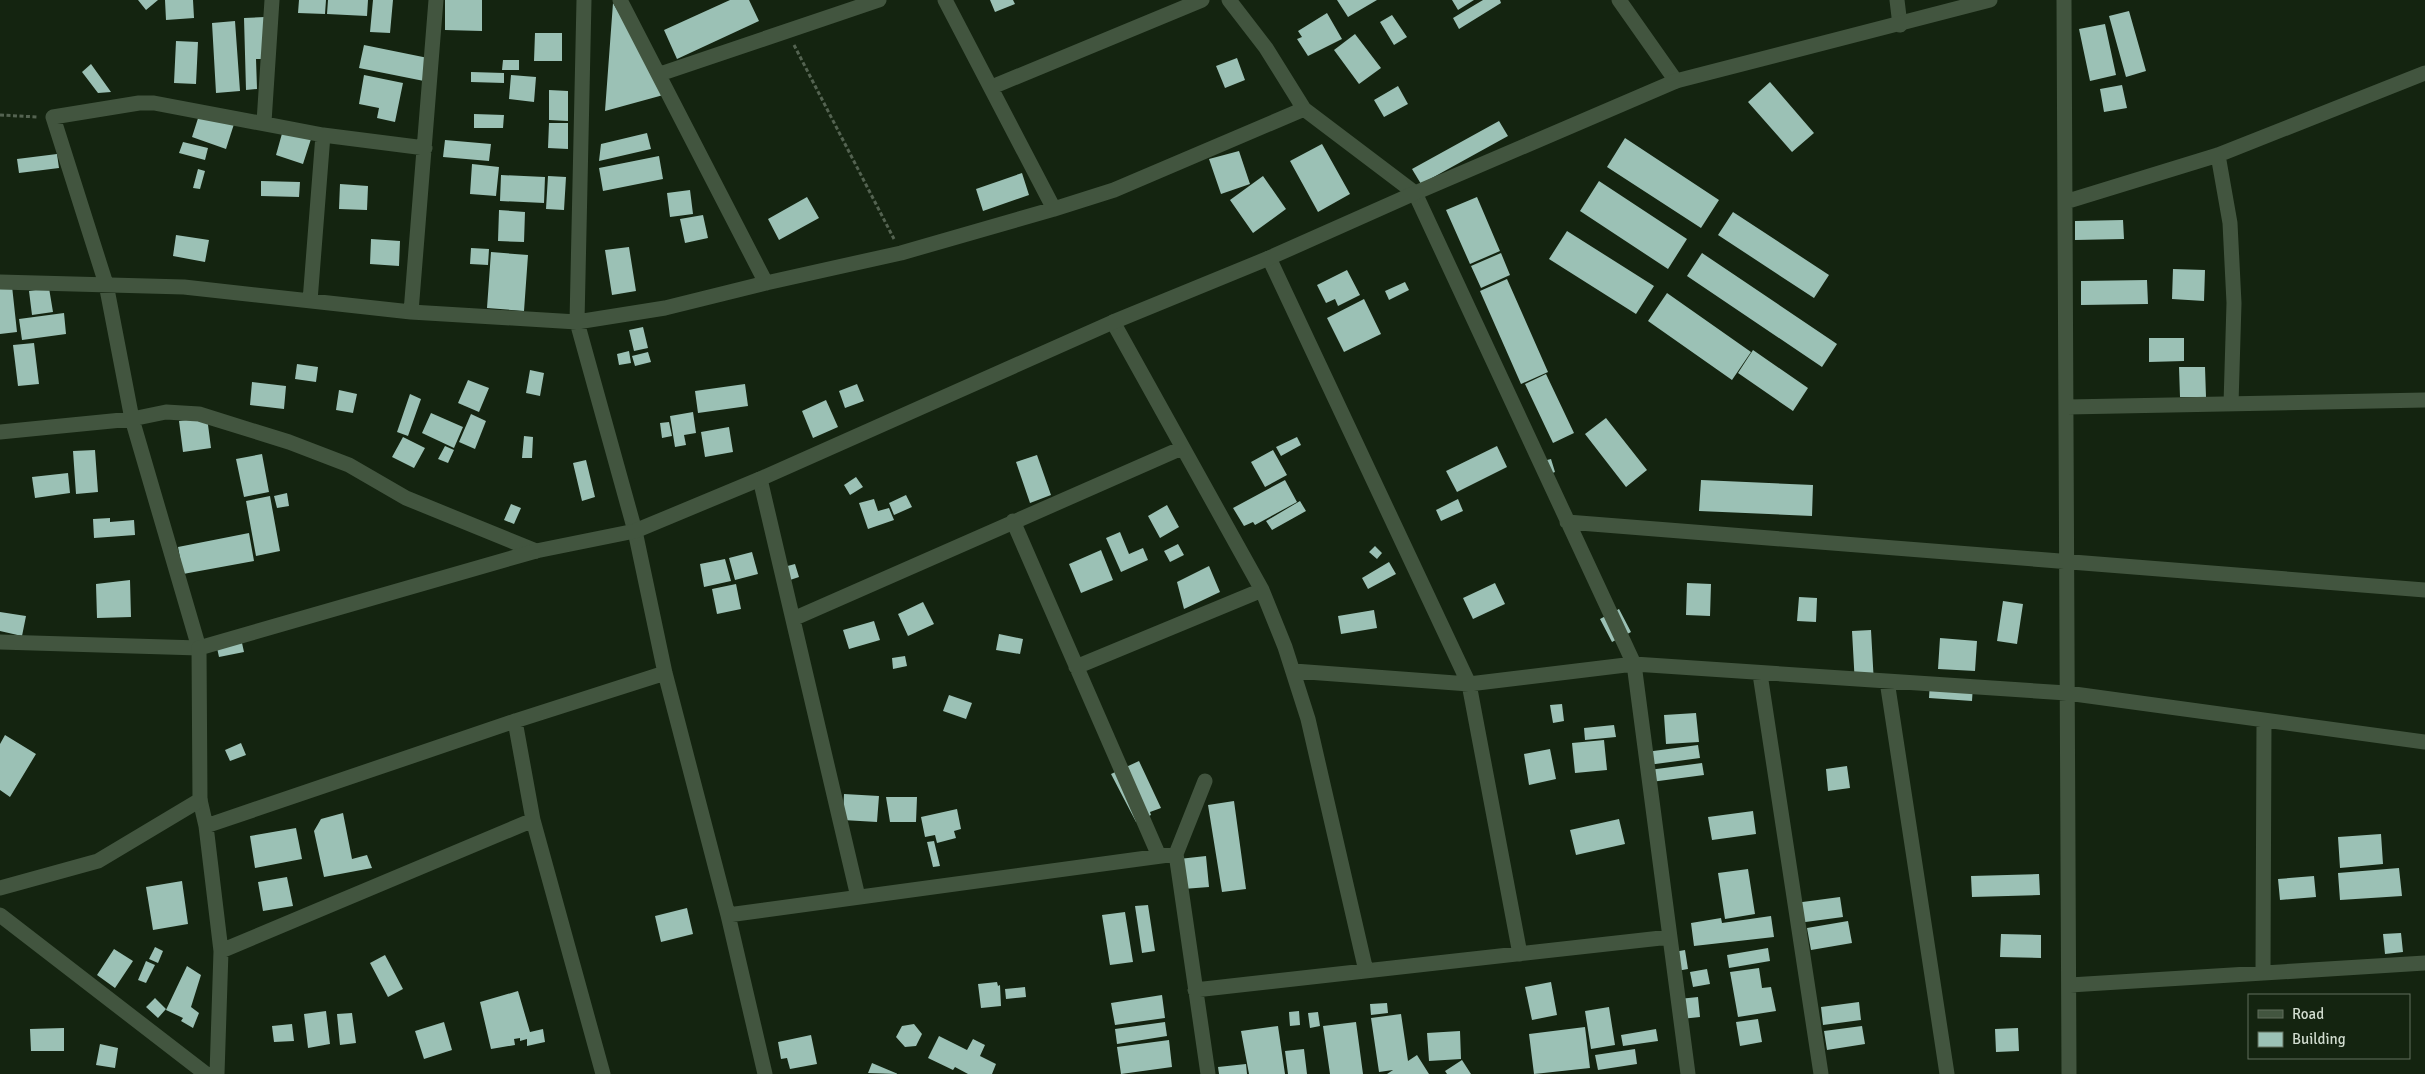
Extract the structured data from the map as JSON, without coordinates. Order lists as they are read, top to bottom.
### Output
{
  "legend": ["Road", "Building"]
}
